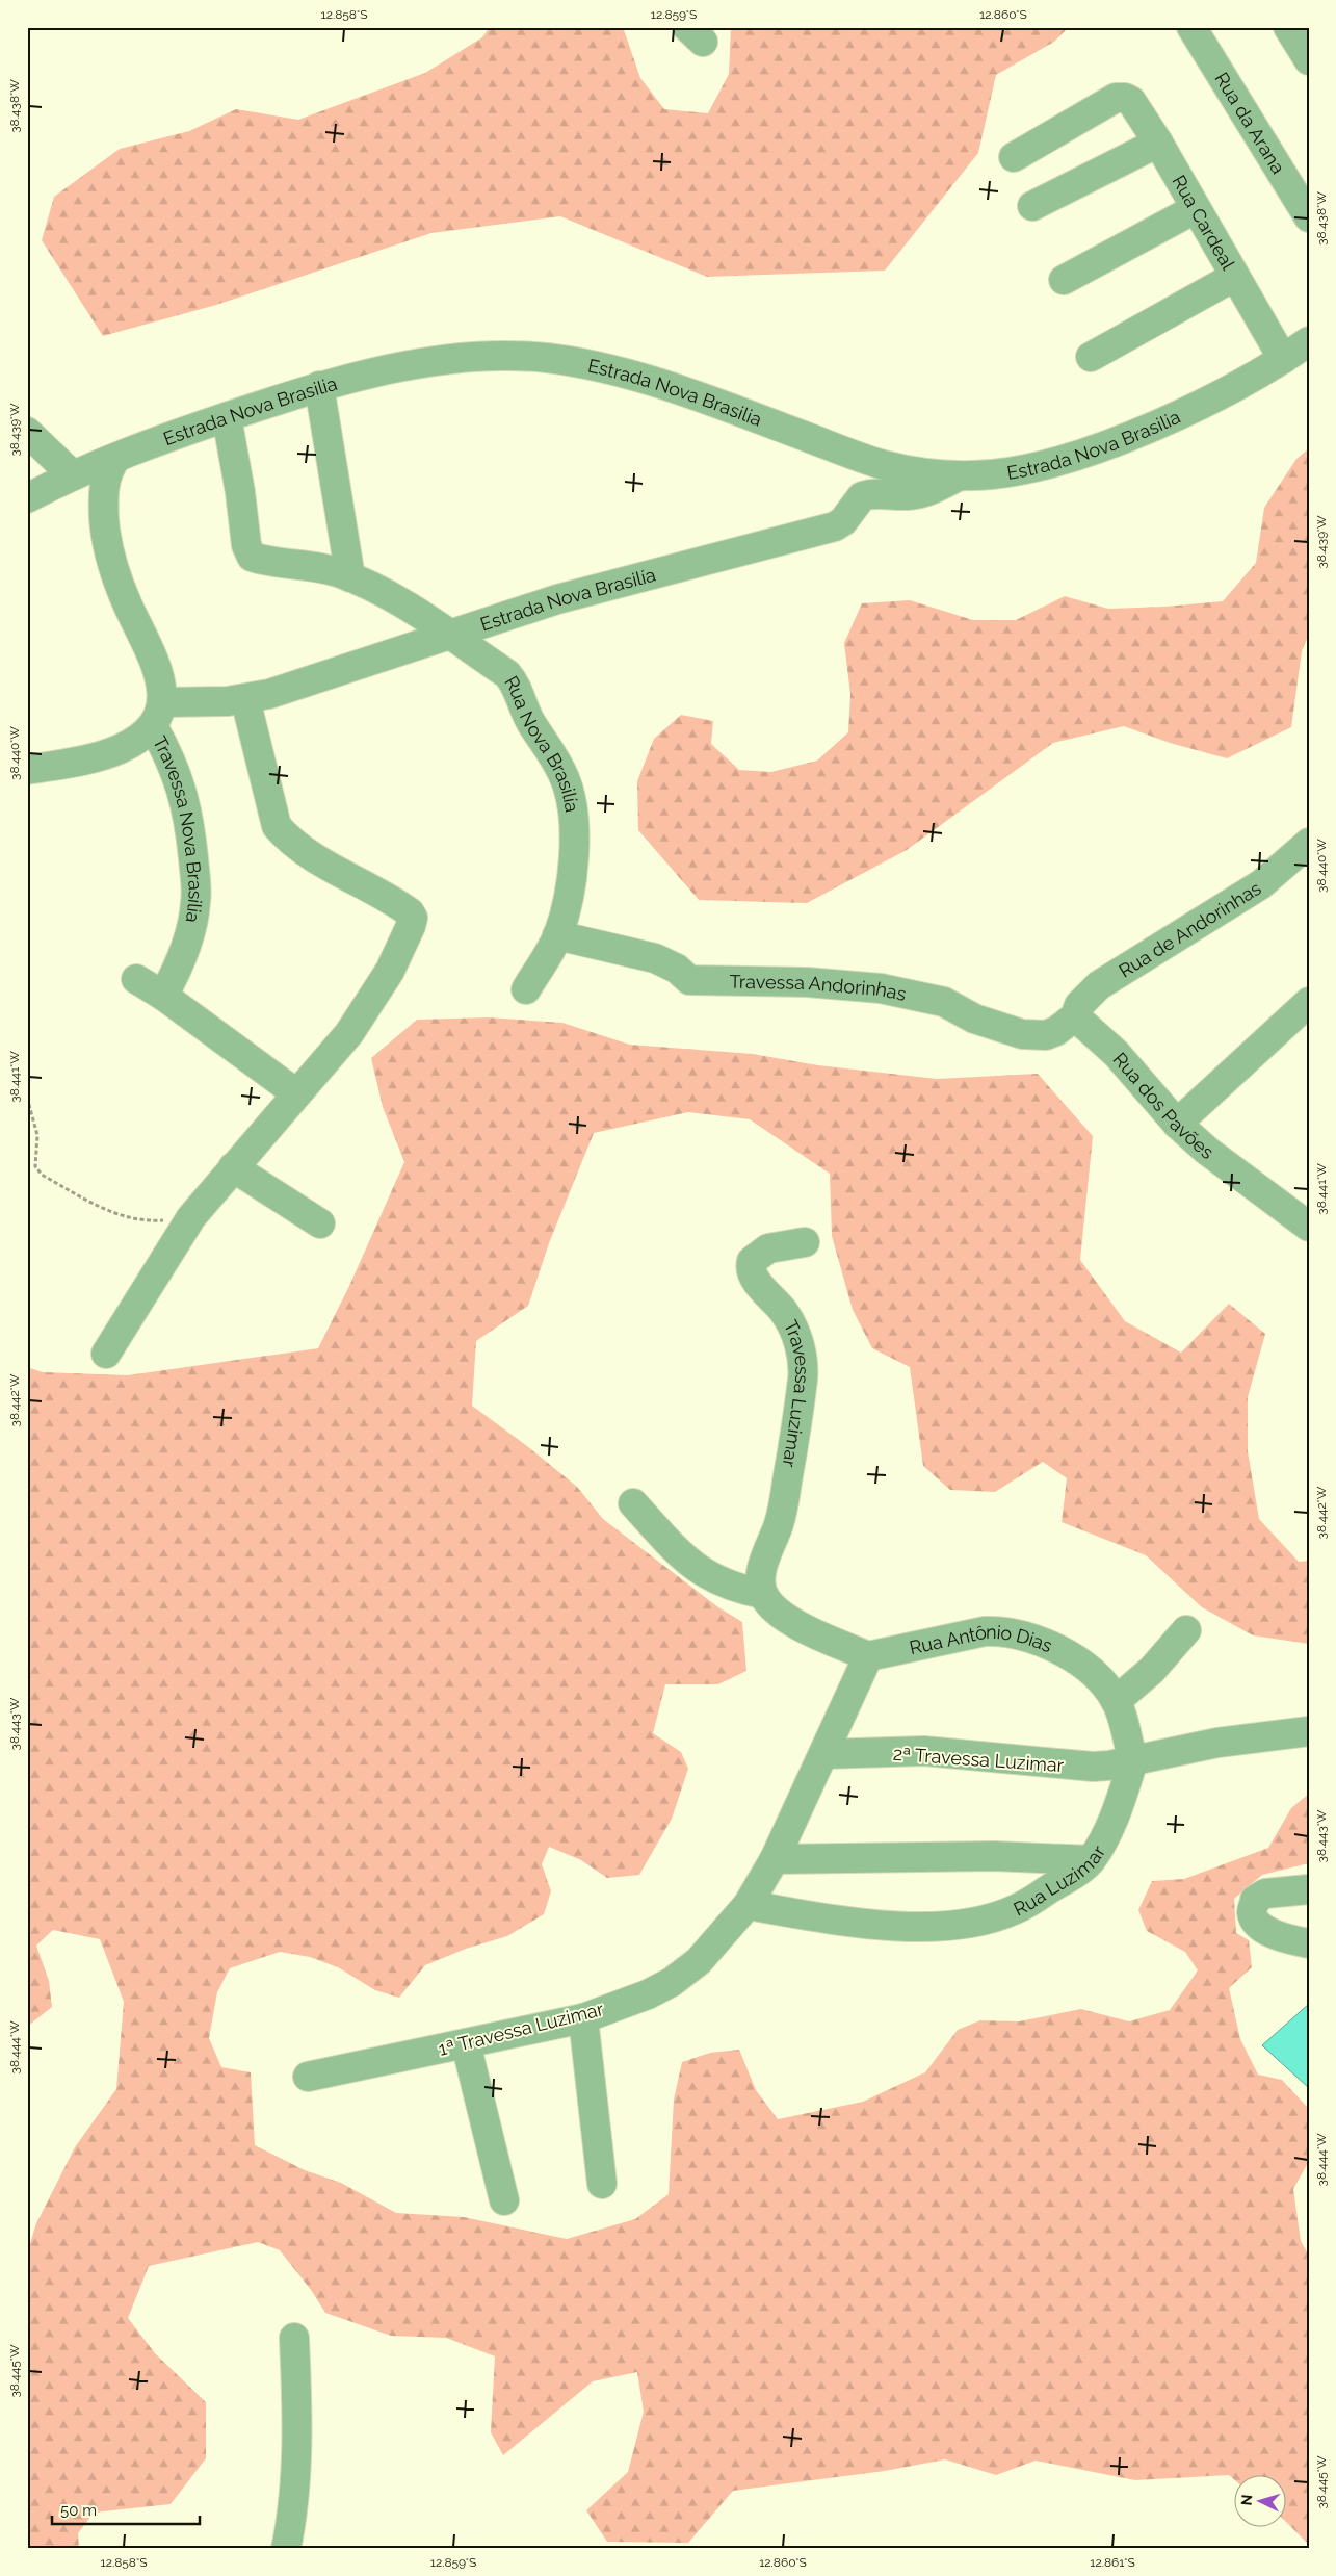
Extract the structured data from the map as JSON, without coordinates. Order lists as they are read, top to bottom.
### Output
{
  "streets": {
    "street": [
      "Rua da Arana",
      "Rua Cardeal",
      "Estrada Nova Brasilia",
      "Estrada Nova Brasilía",
      "Rua Nova Brasilía",
      "Travessa Nova Brasilia",
      "Rua de Andorinhas",
      "Travessa Andorinhas",
      "Rua dos Pavões",
      "Travessa Luzimar",
      "Rua Antônio Dias",
      "2ª Travessa Luzimar",
      "Rua Luzimar",
      "1ª Travessa Luzimar"
    ]
  },
  "crossings": [
    ["Rua Cardeal", "Estrada Nova Brasilia"],
    ["Estrada Nova Brasilia", "Estrada Nova Brasilía"],
    ["Estrada Nova Brasilia", "Rua Nova Brasilía"],
    ["Estrada Nova Brasilia", "Travessa Nova Brasilia"],
    ["Estrada Nova Brasilía", "Rua Nova Brasilía"],
    ["Estrada Nova Brasilía", "Travessa Nova Brasilia"],
    ["Rua Nova Brasilía", "Travessa Andorinhas"],
    ["Rua de Andorinhas", "Travessa Andorinhas"],
    ["Rua de Andorinhas", "Rua dos Pavões"],
    ["Travessa Andorinhas", "Rua dos Pavões"],
    ["Rua Antônio Dias", "2ª Travessa Luzimar"],
    ["Rua Antônio Dias", "Rua Luzimar"],
    ["2ª Travessa Luzimar", "Rua Luzimar"],
    ["2ª Travessa Luzimar", "1ª Travessa Luzimar"],
    ["Rua Luzimar", "1ª Travessa Luzimar"]
  ],
  "scale_bar": "50 m",
  "north": "left",
  "coordinates": [
    "12.858°S",
    "12.859°S",
    "12.860°S",
    "38.438°W",
    "38.439°W",
    "38.440°W",
    "38.441°W",
    "38.442°W",
    "38.443°W",
    "38.444°W",
    "38.445°W",
    "12.861°S"
  ]
}
